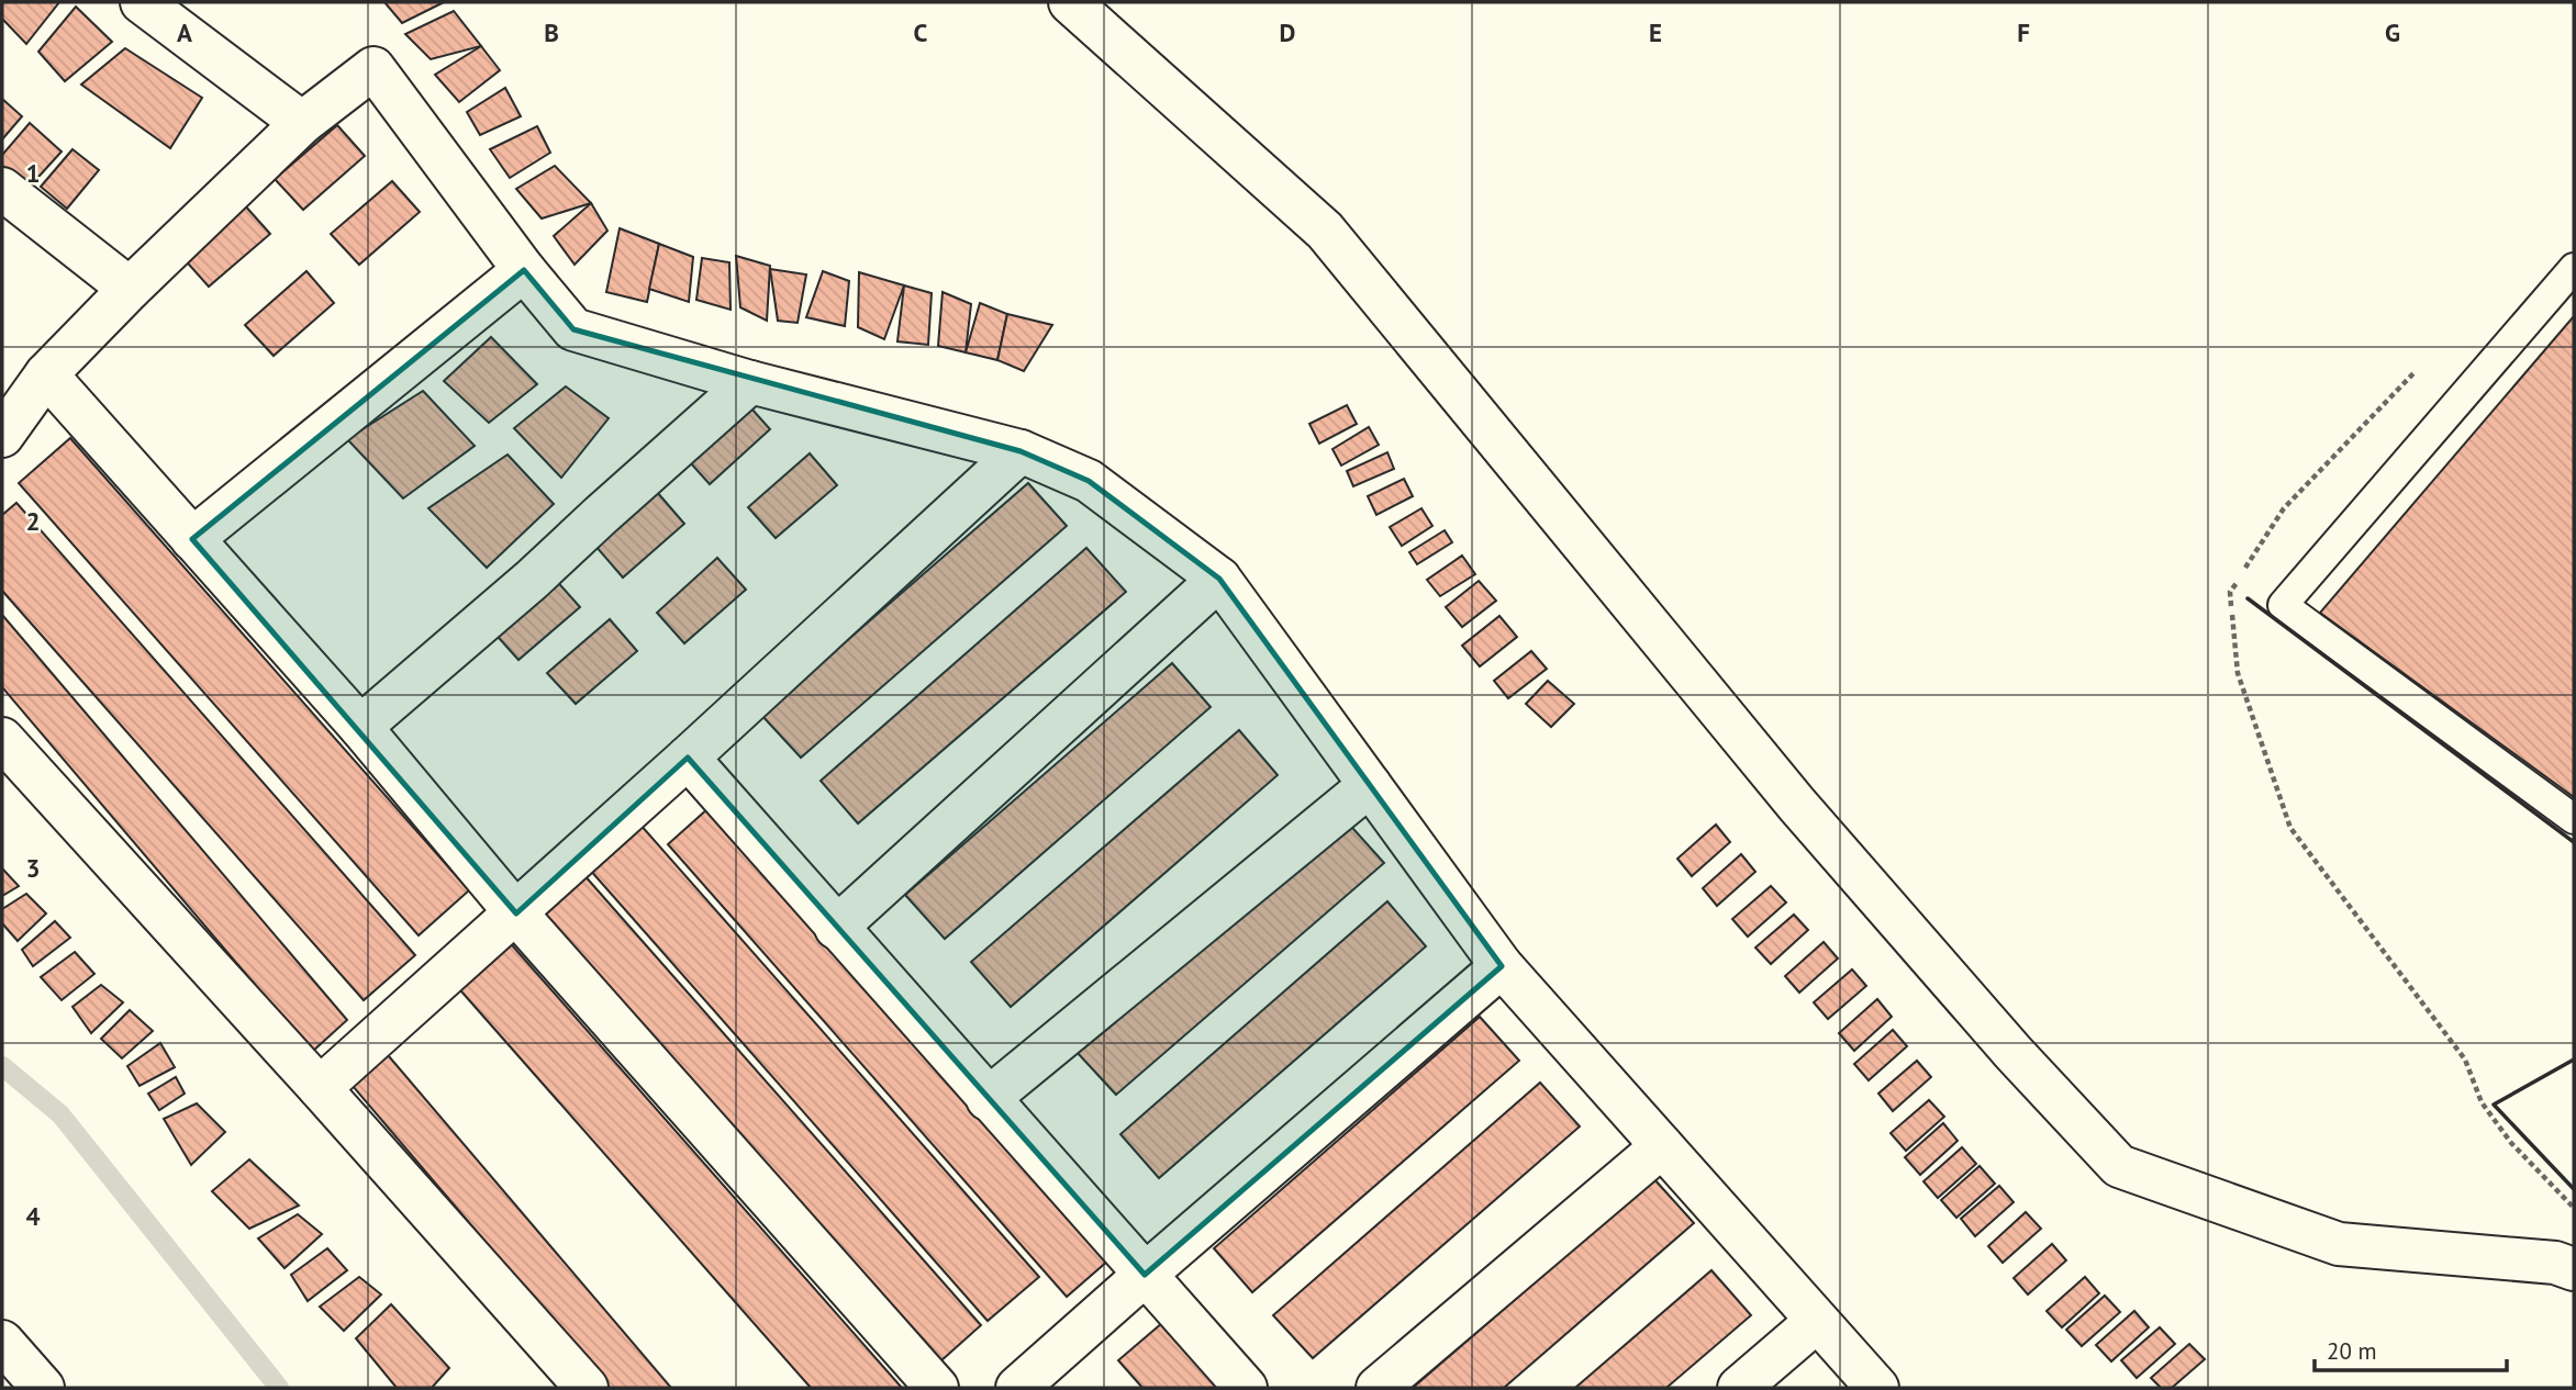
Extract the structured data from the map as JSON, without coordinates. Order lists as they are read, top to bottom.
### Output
{
  "scale_bar": "20 m",
  "grid": {
    "columns": [
      "A",
      "B",
      "C",
      "D",
      "E",
      "F",
      "G"
    ],
    "rows": [
      "1",
      "2",
      "3",
      "4"
    ]
  }
}
